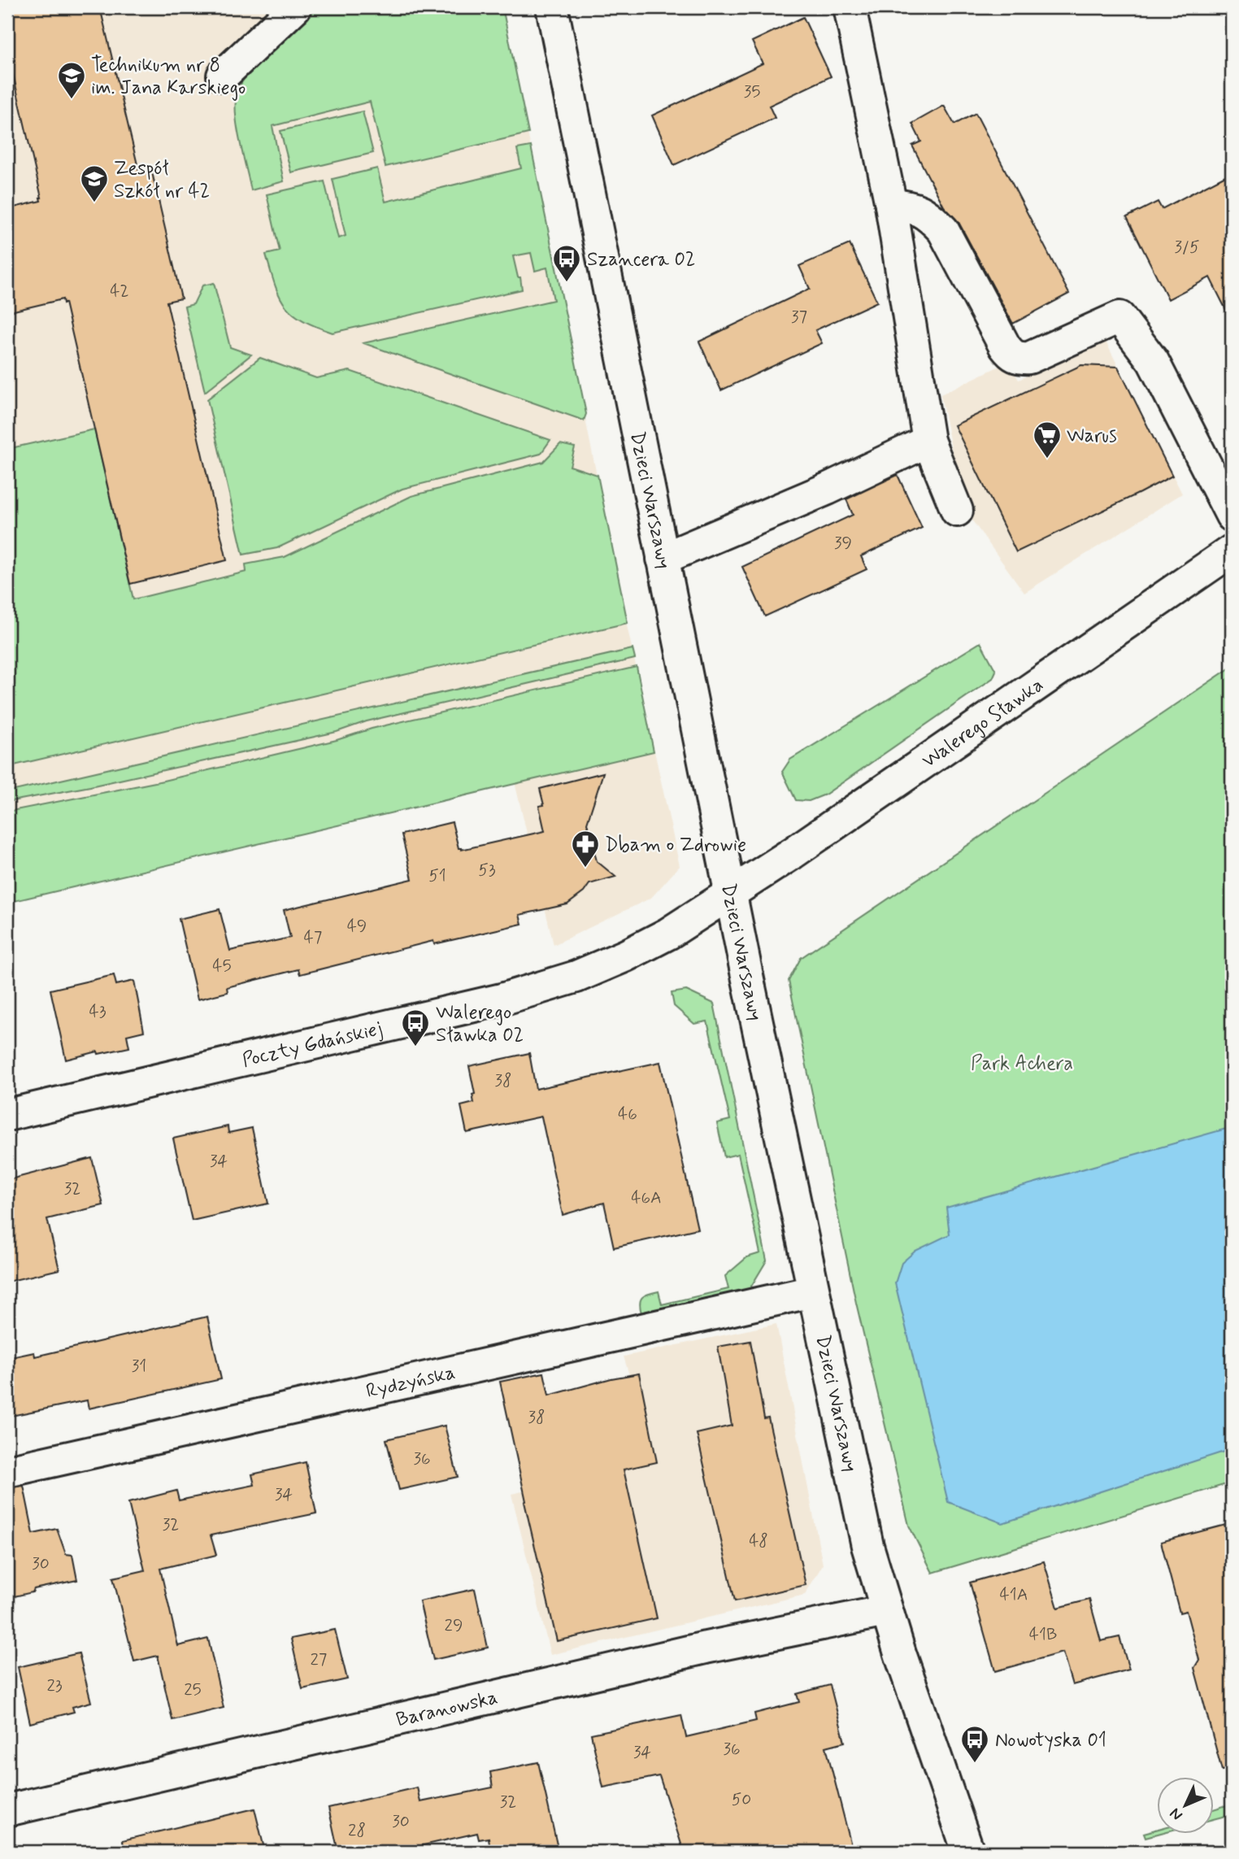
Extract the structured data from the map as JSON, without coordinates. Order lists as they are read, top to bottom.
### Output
{
  "streets": {
    "street": [
      "Dzieci Warszawy",
      "Walerego Sławka",
      "Poczty Gdańskiej",
      "Rydzyńska",
      "Baranowska"
    ]
  },
  "crossings": [
    ["Dzieci Warszawy", "Walerego Sławka"],
    ["Dzieci Warszawy", "Poczty Gdańskiej"],
    ["Dzieci Warszawy", "Rydzyńska"],
    ["Dzieci Warszawy", "Baranowska"],
    ["Walerego Sławka", "Poczty Gdańskiej"]
  ],
  "parks": ["Park Achera"],
  "places": {
    "school or university": ["Technikum nr 8 im. Jana Karskiego", "Zespół Szkół nr 42"],
    "bus stop": ["Szancera 02", "Walerego Sławka 02", "Nowotyska 01"],
    "supermarket": ["Warus"],
    "pharmacy": ["Dbam o Zdrowie"]
  },
  "house_numbers": [
    "35",
    "3/5",
    "42",
    "37",
    "39",
    "53",
    "51",
    "49",
    "47",
    "45",
    "43",
    "38",
    "46",
    "34",
    "32",
    "46A",
    "31",
    "38",
    "36",
    "34",
    "32",
    "48",
    "30",
    "41A",
    "29",
    "41B",
    "27",
    "23",
    "25",
    "36",
    "34",
    "50",
    "32",
    "30",
    "28"
  ],
  "north": "bottom left"
}
